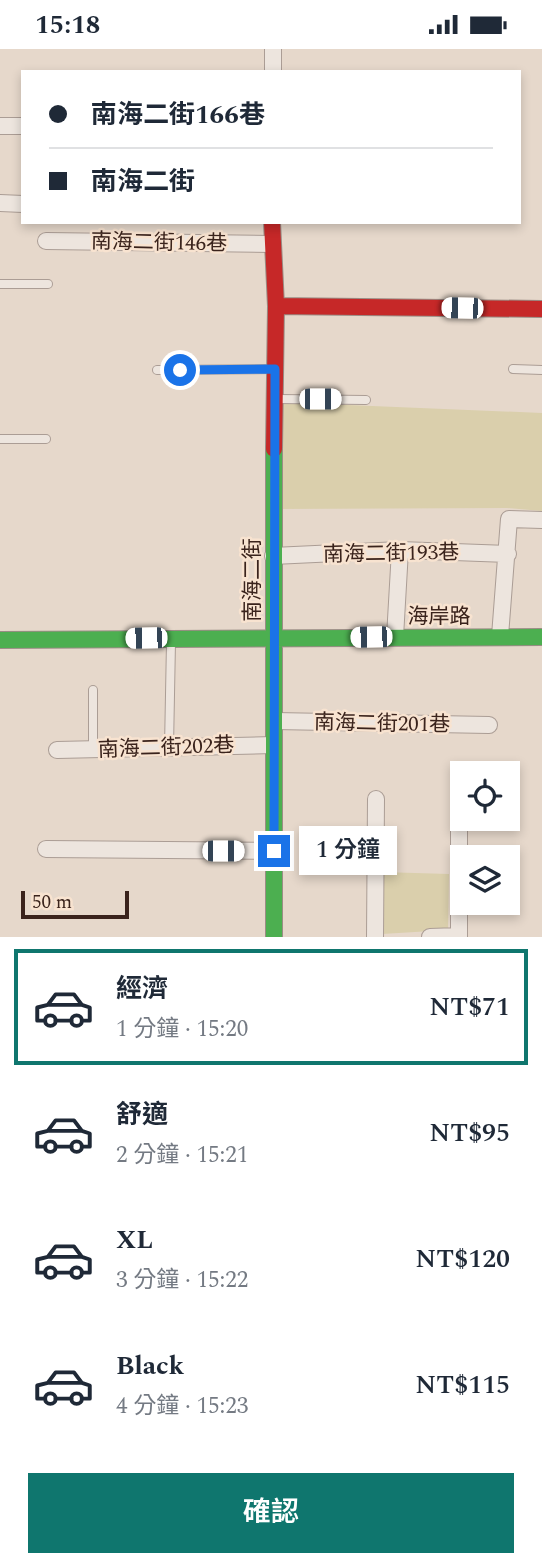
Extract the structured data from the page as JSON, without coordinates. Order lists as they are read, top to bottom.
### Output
{
  "streets": {
    "street": [
      "南海二街146巷",
      "南海二街193巷",
      "南海二街",
      "海岸路",
      "南海二街201巷",
      "南海二街202巷"
    ]
  },
  "crossings": [
    ["南海二街146巷", "南海二街"],
    ["南海二街193巷", "南海二街"],
    ["南海二街", "海岸路"],
    ["南海二街", "南海二街201巷"],
    ["南海二街", "南海二街202巷"]
  ],
  "scale_bar": "50 m",
  "page": {
    "status": "15:18",
    "banner": ["南海二街166巷", "南海二街"],
    "bubble": "1 分鐘",
    "scale": "50 m",
    "list": [
      {
        "name": "經濟",
        "note": "1 分鐘 · 15:20",
        "value": "NT$71"
      },
      {
        "name": "舒適",
        "note": "2 分鐘 · 15:21",
        "value": "NT$95"
      },
      {
        "name": "XL",
        "note": "3 分鐘 · 15:22",
        "value": "NT$120"
      },
      {
        "name": "Black",
        "note": "4 分鐘 · 15:23",
        "value": "NT$115"
      }
    ],
    "buttons": "確認"
  }
}
